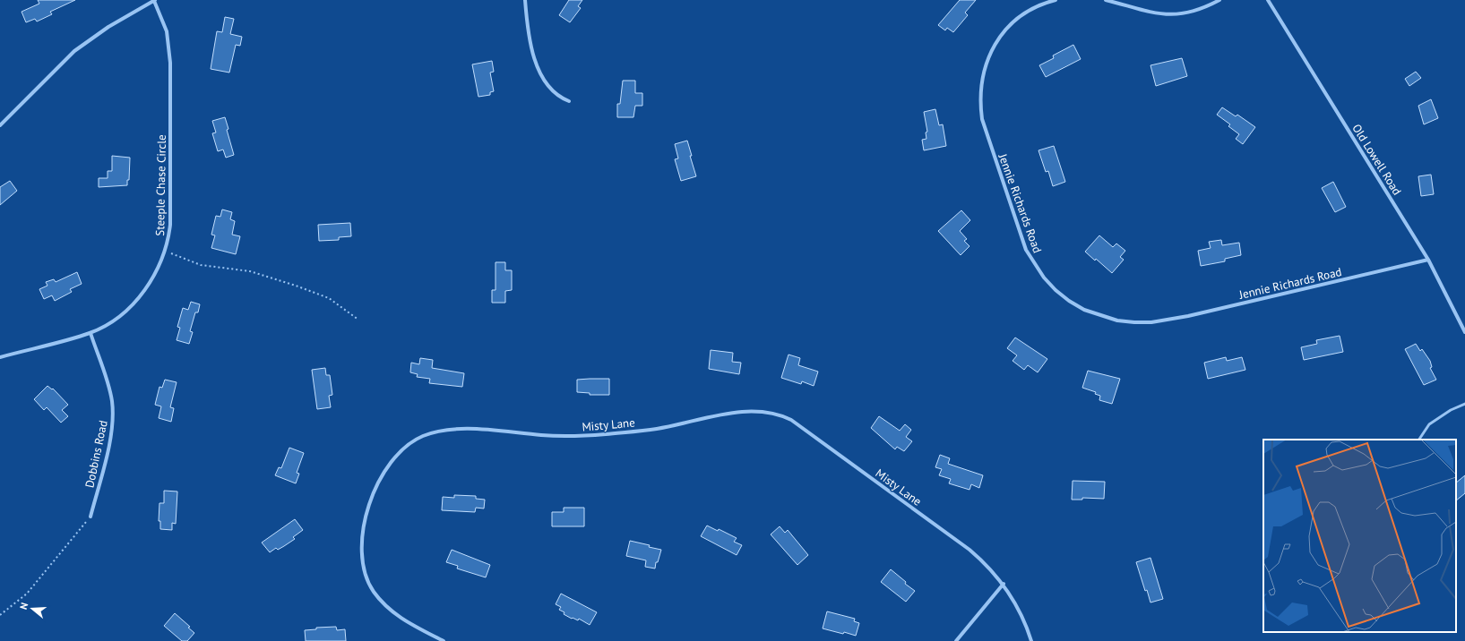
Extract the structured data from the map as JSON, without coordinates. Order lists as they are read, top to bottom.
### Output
{
  "streets": {
    "street": [
      "Old Lowell Road",
      "Steeple Chase Circle",
      "Jennie Richards Road",
      "Misty Lane",
      "Dobbins Road"
    ]
  },
  "crossings": [
    ["Old Lowell Road", "Jennie Richards Road"],
    ["Steeple Chase Circle", "Dobbins Road"]
  ],
  "north": "left"
}
